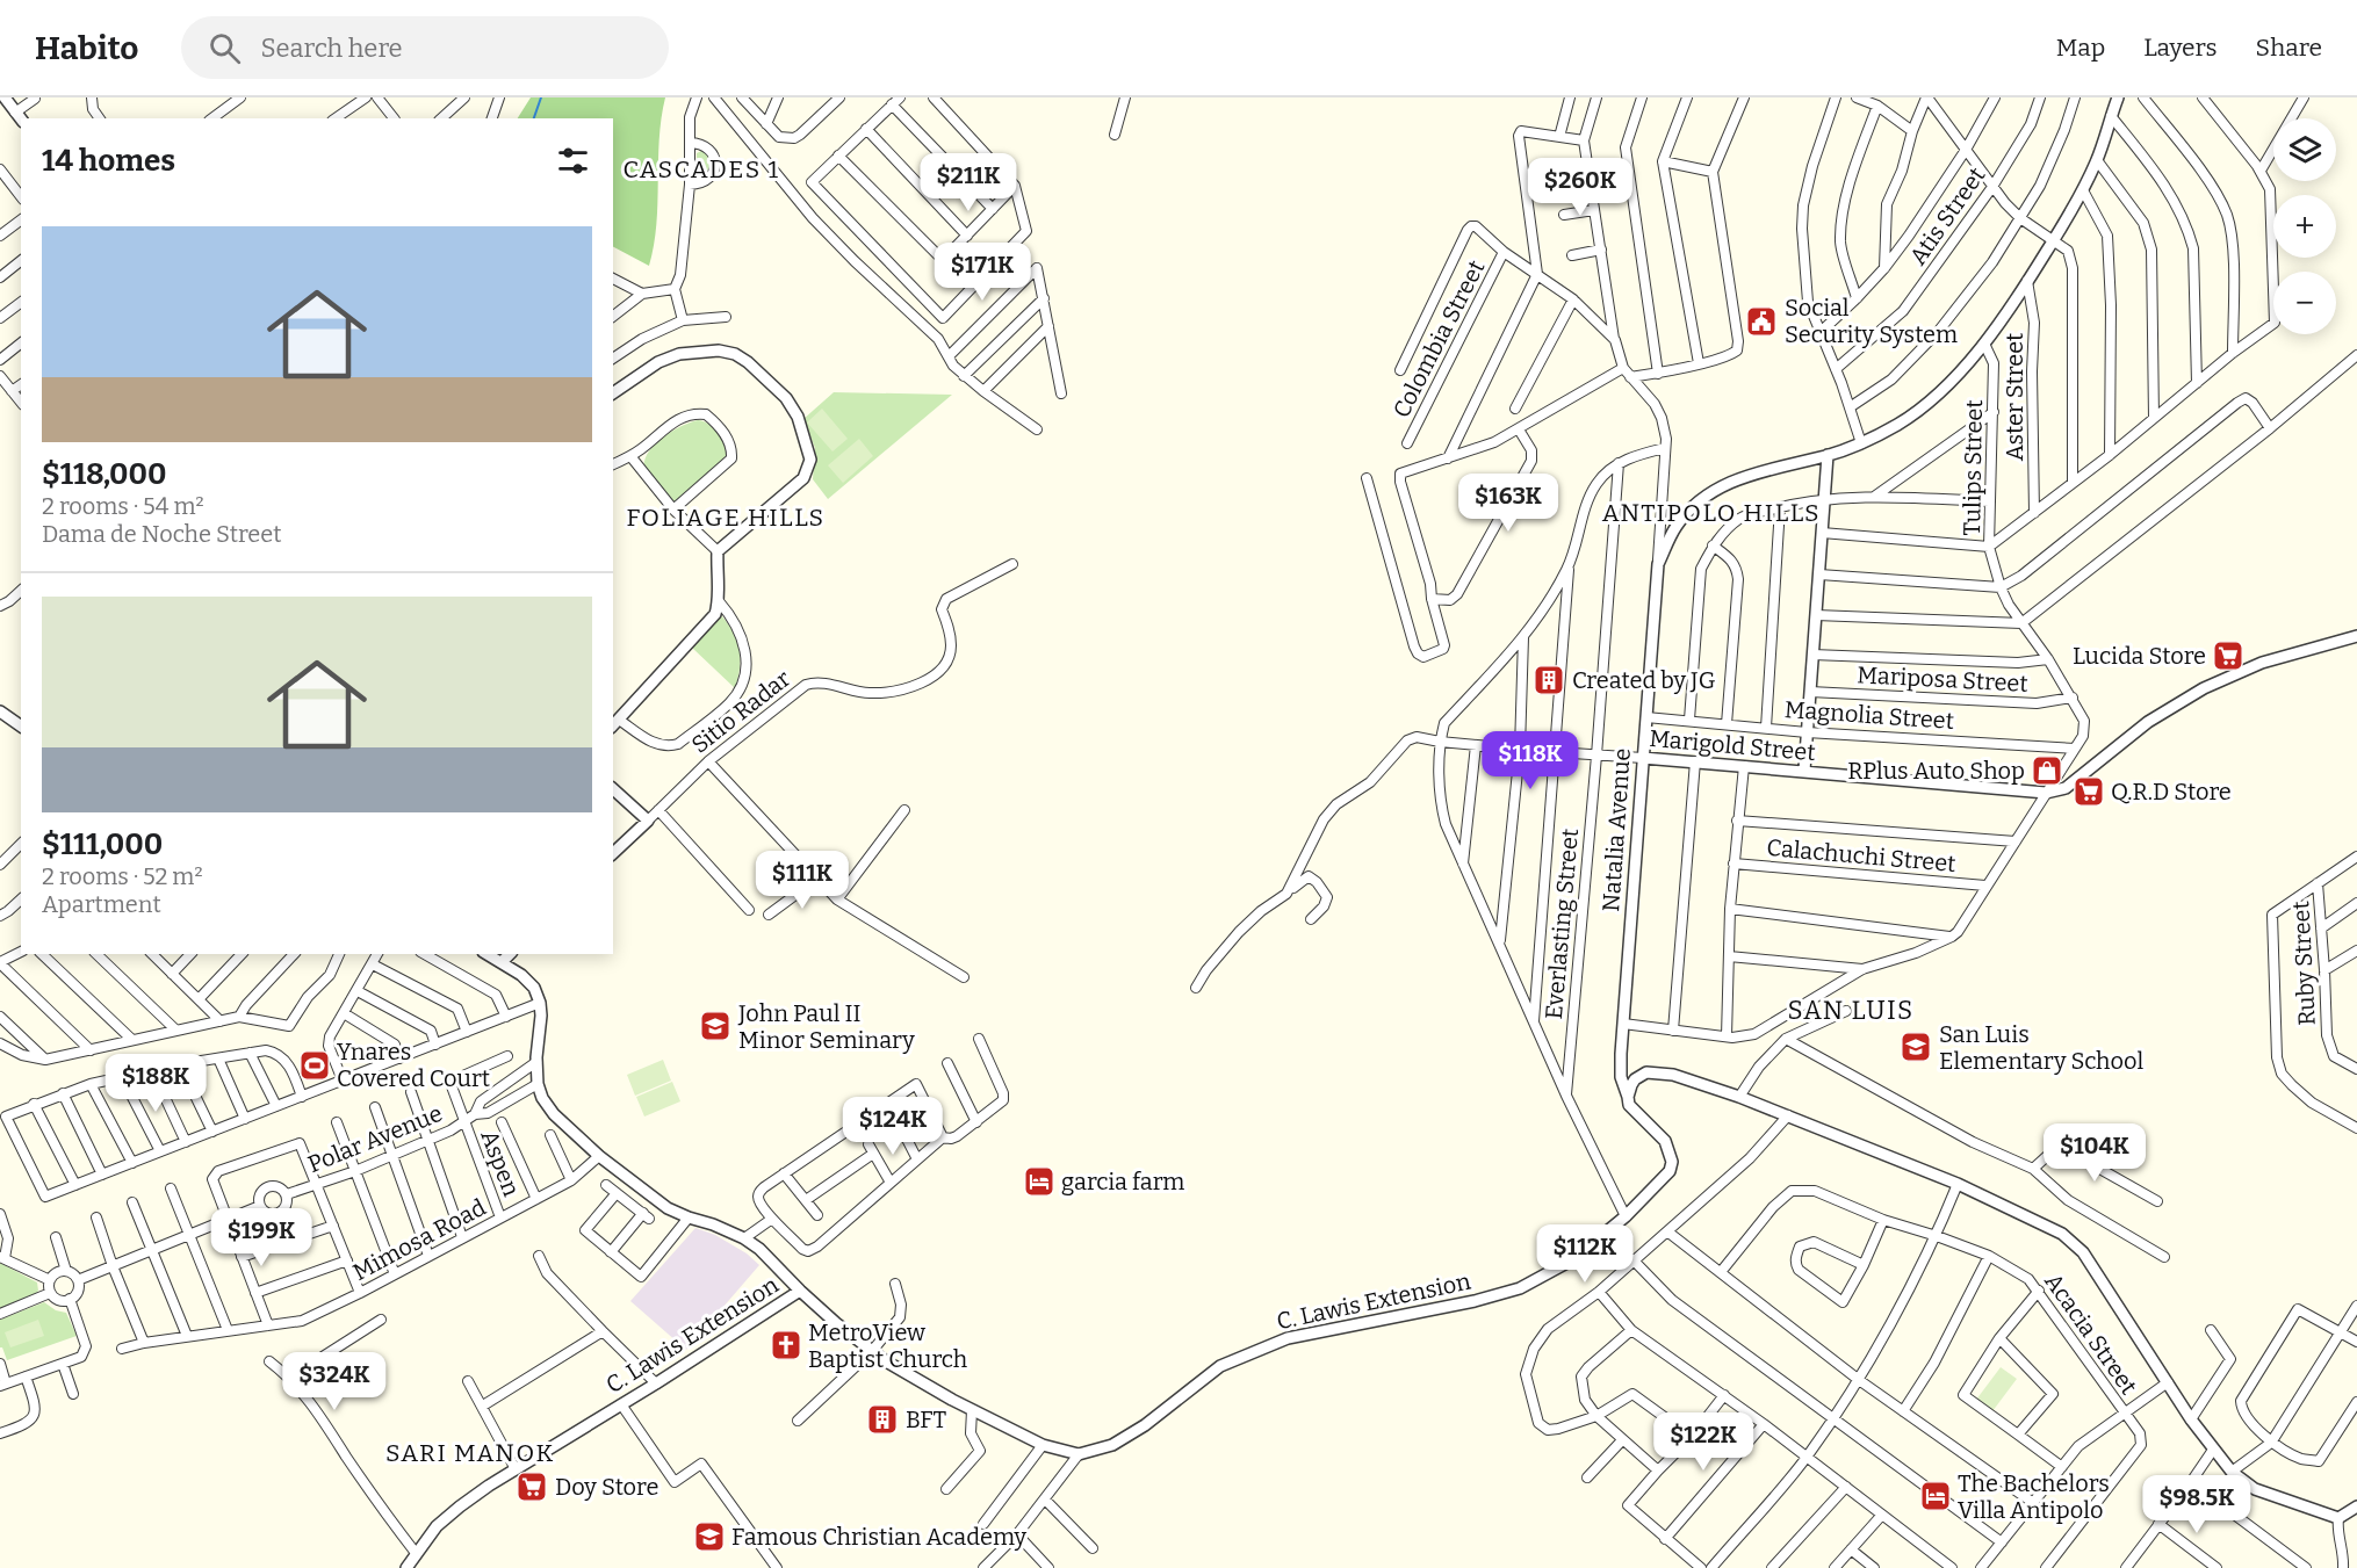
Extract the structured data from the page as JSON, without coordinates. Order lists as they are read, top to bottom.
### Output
{
  "streets": {
    "street": [
      "Atis Street",
      "Colombia Street",
      "Aster Street",
      "Tulips Street",
      "Mariposa Street",
      "Sitio Radar",
      "Magnolia Street",
      "Marigold Street",
      "Natalia Avenue",
      "Calachuchi Street",
      "Everlasting Street",
      "Ruby Street",
      "Polar Avenue",
      "Aspen",
      "Mimosa Road",
      "C. Lawis Extension",
      "Acacia Street"
    ]
  },
  "crossings": [
    ["Tulips Street", "Mariposa Street"],
    ["Tulips Street", "Magnolia Street"],
    ["Magnolia Street", "Natalia Avenue"],
    ["Marigold Street", "Natalia Avenue"],
    ["Marigold Street", "Everlasting Street"],
    ["Natalia Avenue", "C. Lawis Extension"],
    ["Polar Avenue", "Aspen"],
    ["Aspen", "Mimosa Road"]
  ],
  "districts": [
    "CASCADES 1",
    "ANTIPOLO HILLS",
    "FOLIAGE HILLS",
    "SAN LUIS",
    "SARI MANOK"
  ],
  "places": {
    "public building": ["Social Security System"],
    "supermarket": ["Lucida Store", "Q.R.D Store", "Doy Store"],
    "building": ["Created by JG", "BFT"],
    "shop": ["RPlus Auto Shop"],
    "school or university": ["John Paul II Minor Seminary", "San Luis Elementary School", "Famous Christian Academy"],
    "sports": ["Ynares Covered Court"],
    "hotel": ["garcia farm", "The Bachelors Villa Antipolo"],
    "church": ["MetroView Baptist Church"]
  },
  "page": {
    "header": "Habito",
    "search": "Search here",
    "nav": ["Map", "Layers", "Share"],
    "map_buttons": ["+", "−"],
    "heading": "14 homes",
    "price": [
      "$211K",
      "$260K",
      "$171K",
      "$163K",
      "$118K",
      "$111K",
      "$188K",
      "$124K",
      "$104K",
      "$199K",
      "$112K",
      "$324K",
      "$122K",
      "$98.5K"
    ],
    "list": [
      {
        "name": "$118,000",
        "note": "2 rooms · 54 m² · Dama de Noche Street"
      },
      {
        "name": "$111,000",
        "note": "2 rooms · 52 m² · Apartment"
      }
    ]
  }
}
